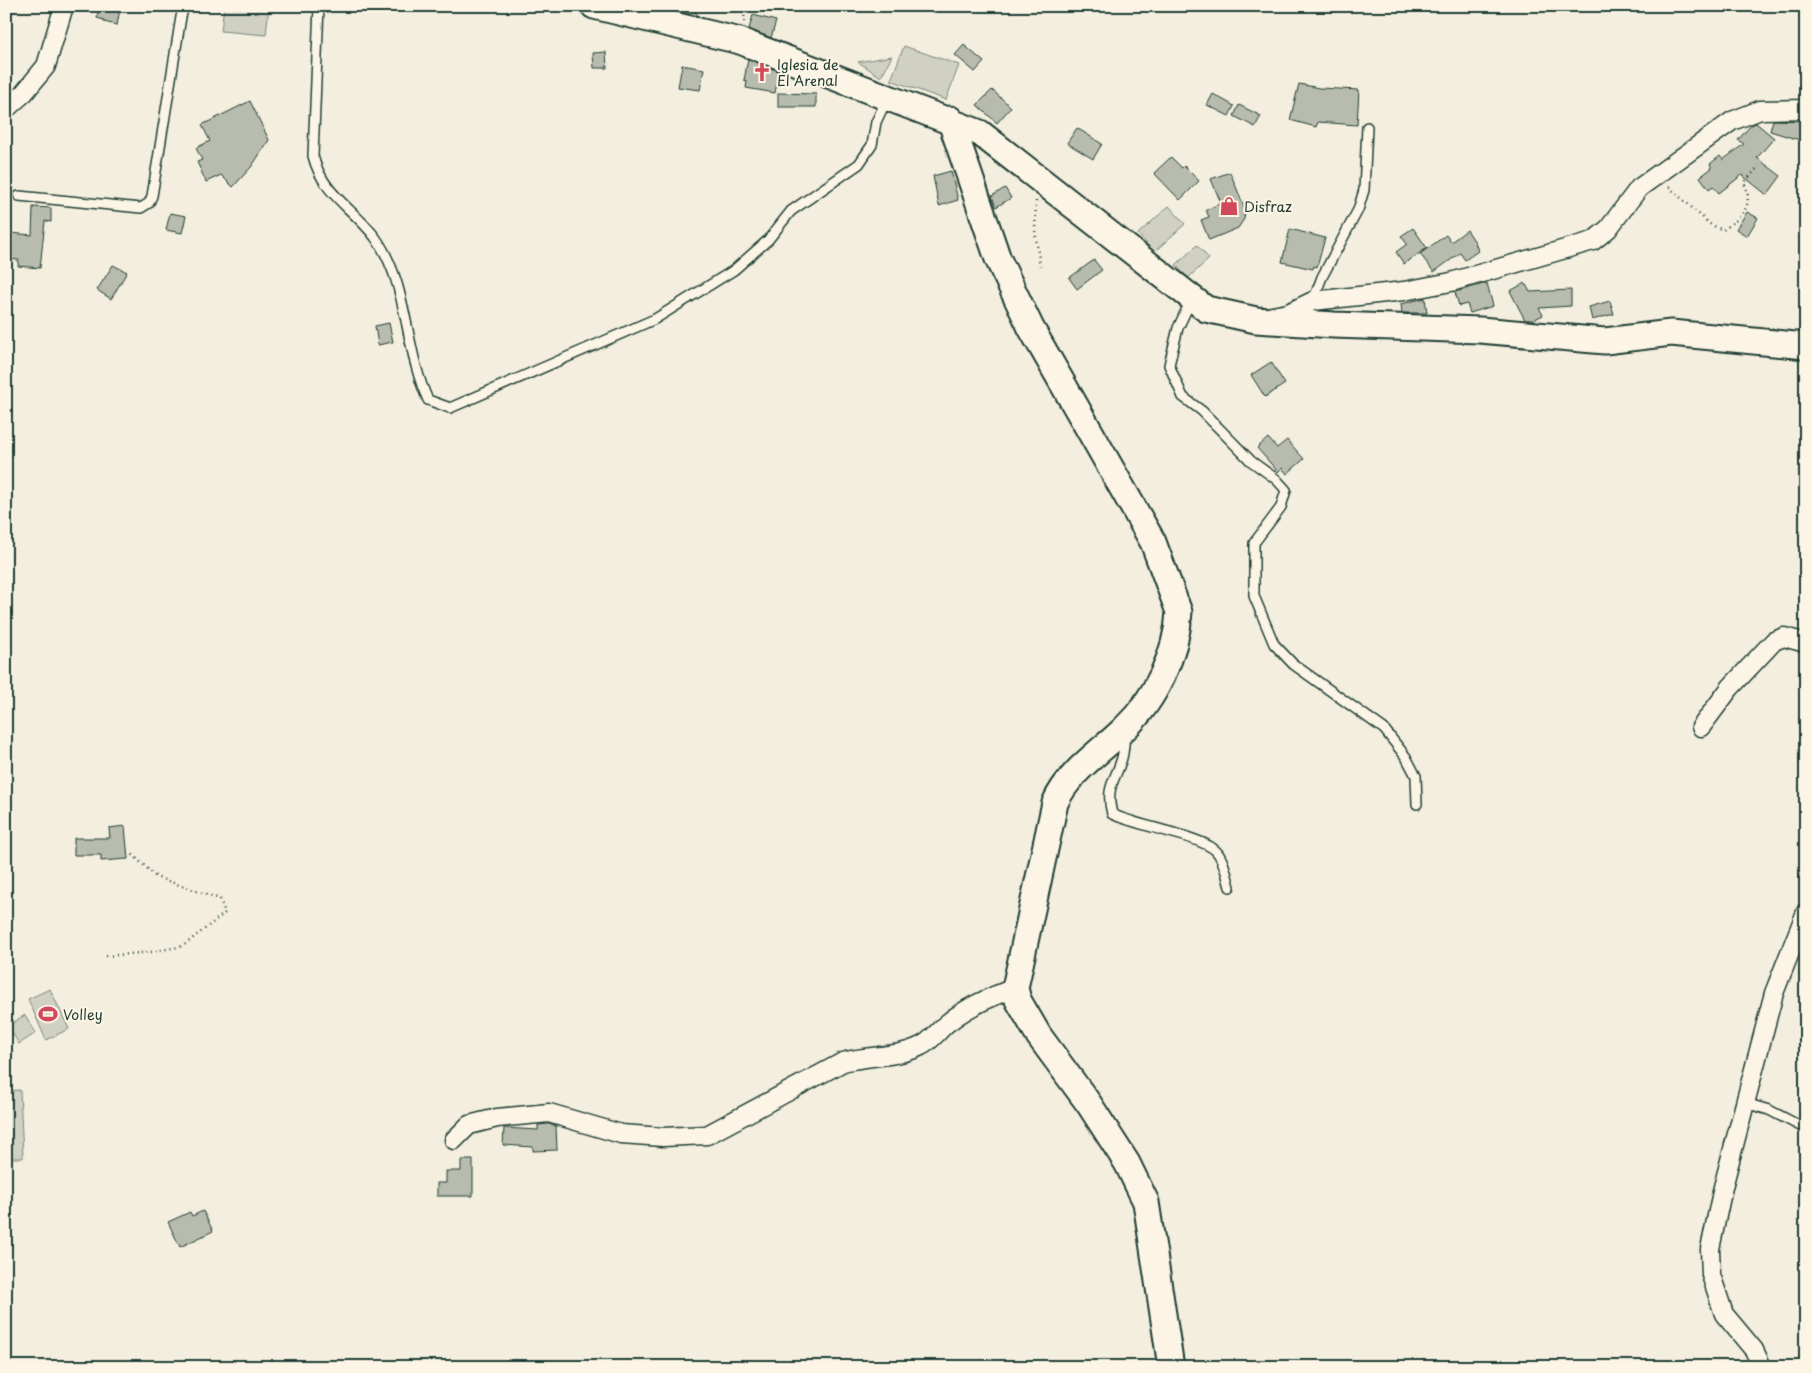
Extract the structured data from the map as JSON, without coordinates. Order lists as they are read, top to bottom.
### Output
{
  "places": {
    "church": ["Iglesia de El Arenal"],
    "shop": ["Disfraz"],
    "sports": ["Volley"]
  }
}
